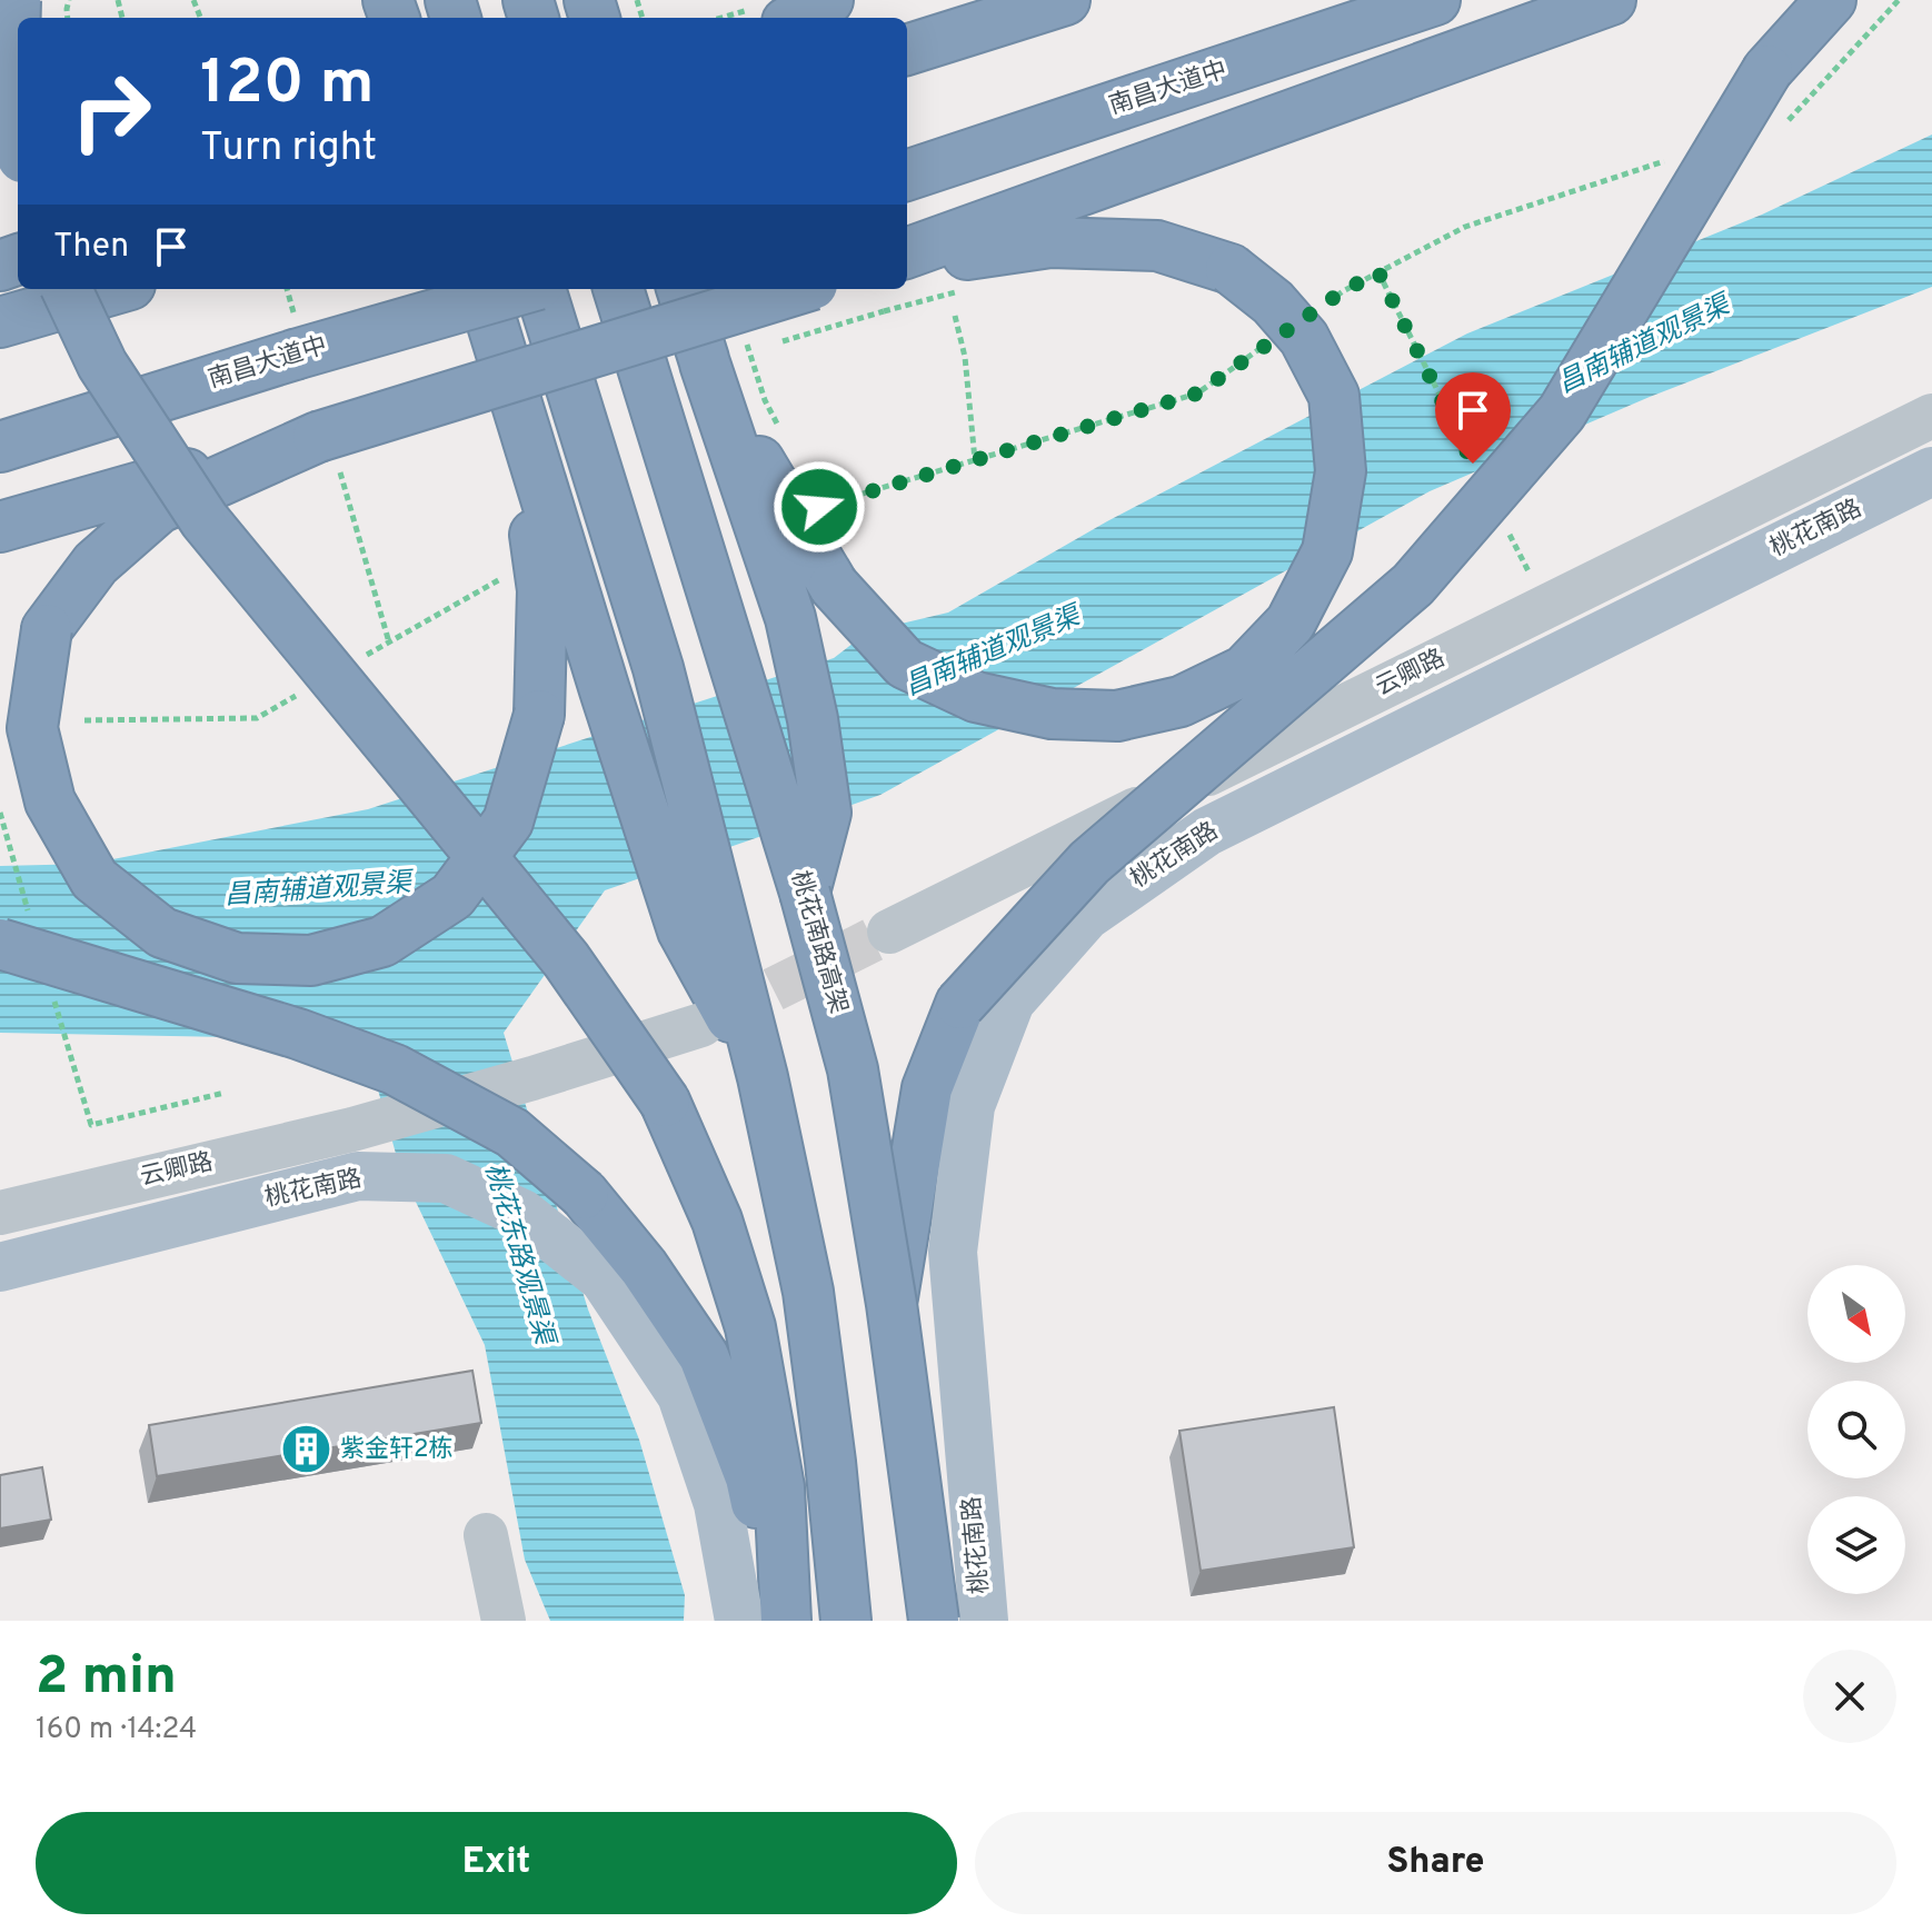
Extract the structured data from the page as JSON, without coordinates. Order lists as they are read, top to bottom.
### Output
{
  "streets": {
    "highway": ["南昌大道中", "桃花南路高架"],
    "main road": ["桃花南路"],
    "street": ["云卿路"]
  },
  "crossings": [
    ["桃花南路", "云卿路"]
  ],
  "water": ["昌南辅道观景渠", "桃花东路观景渠"],
  "places": {
    "building": ["紫金轩2栋"]
  },
  "north": "bottom right",
  "page": {
    "turn": ["120 m", "Turn right"],
    "then": "Then",
    "heading": ["2 min", "160 m · 14:24"],
    "buttons": ["Exit", "Share"]
  }
}
